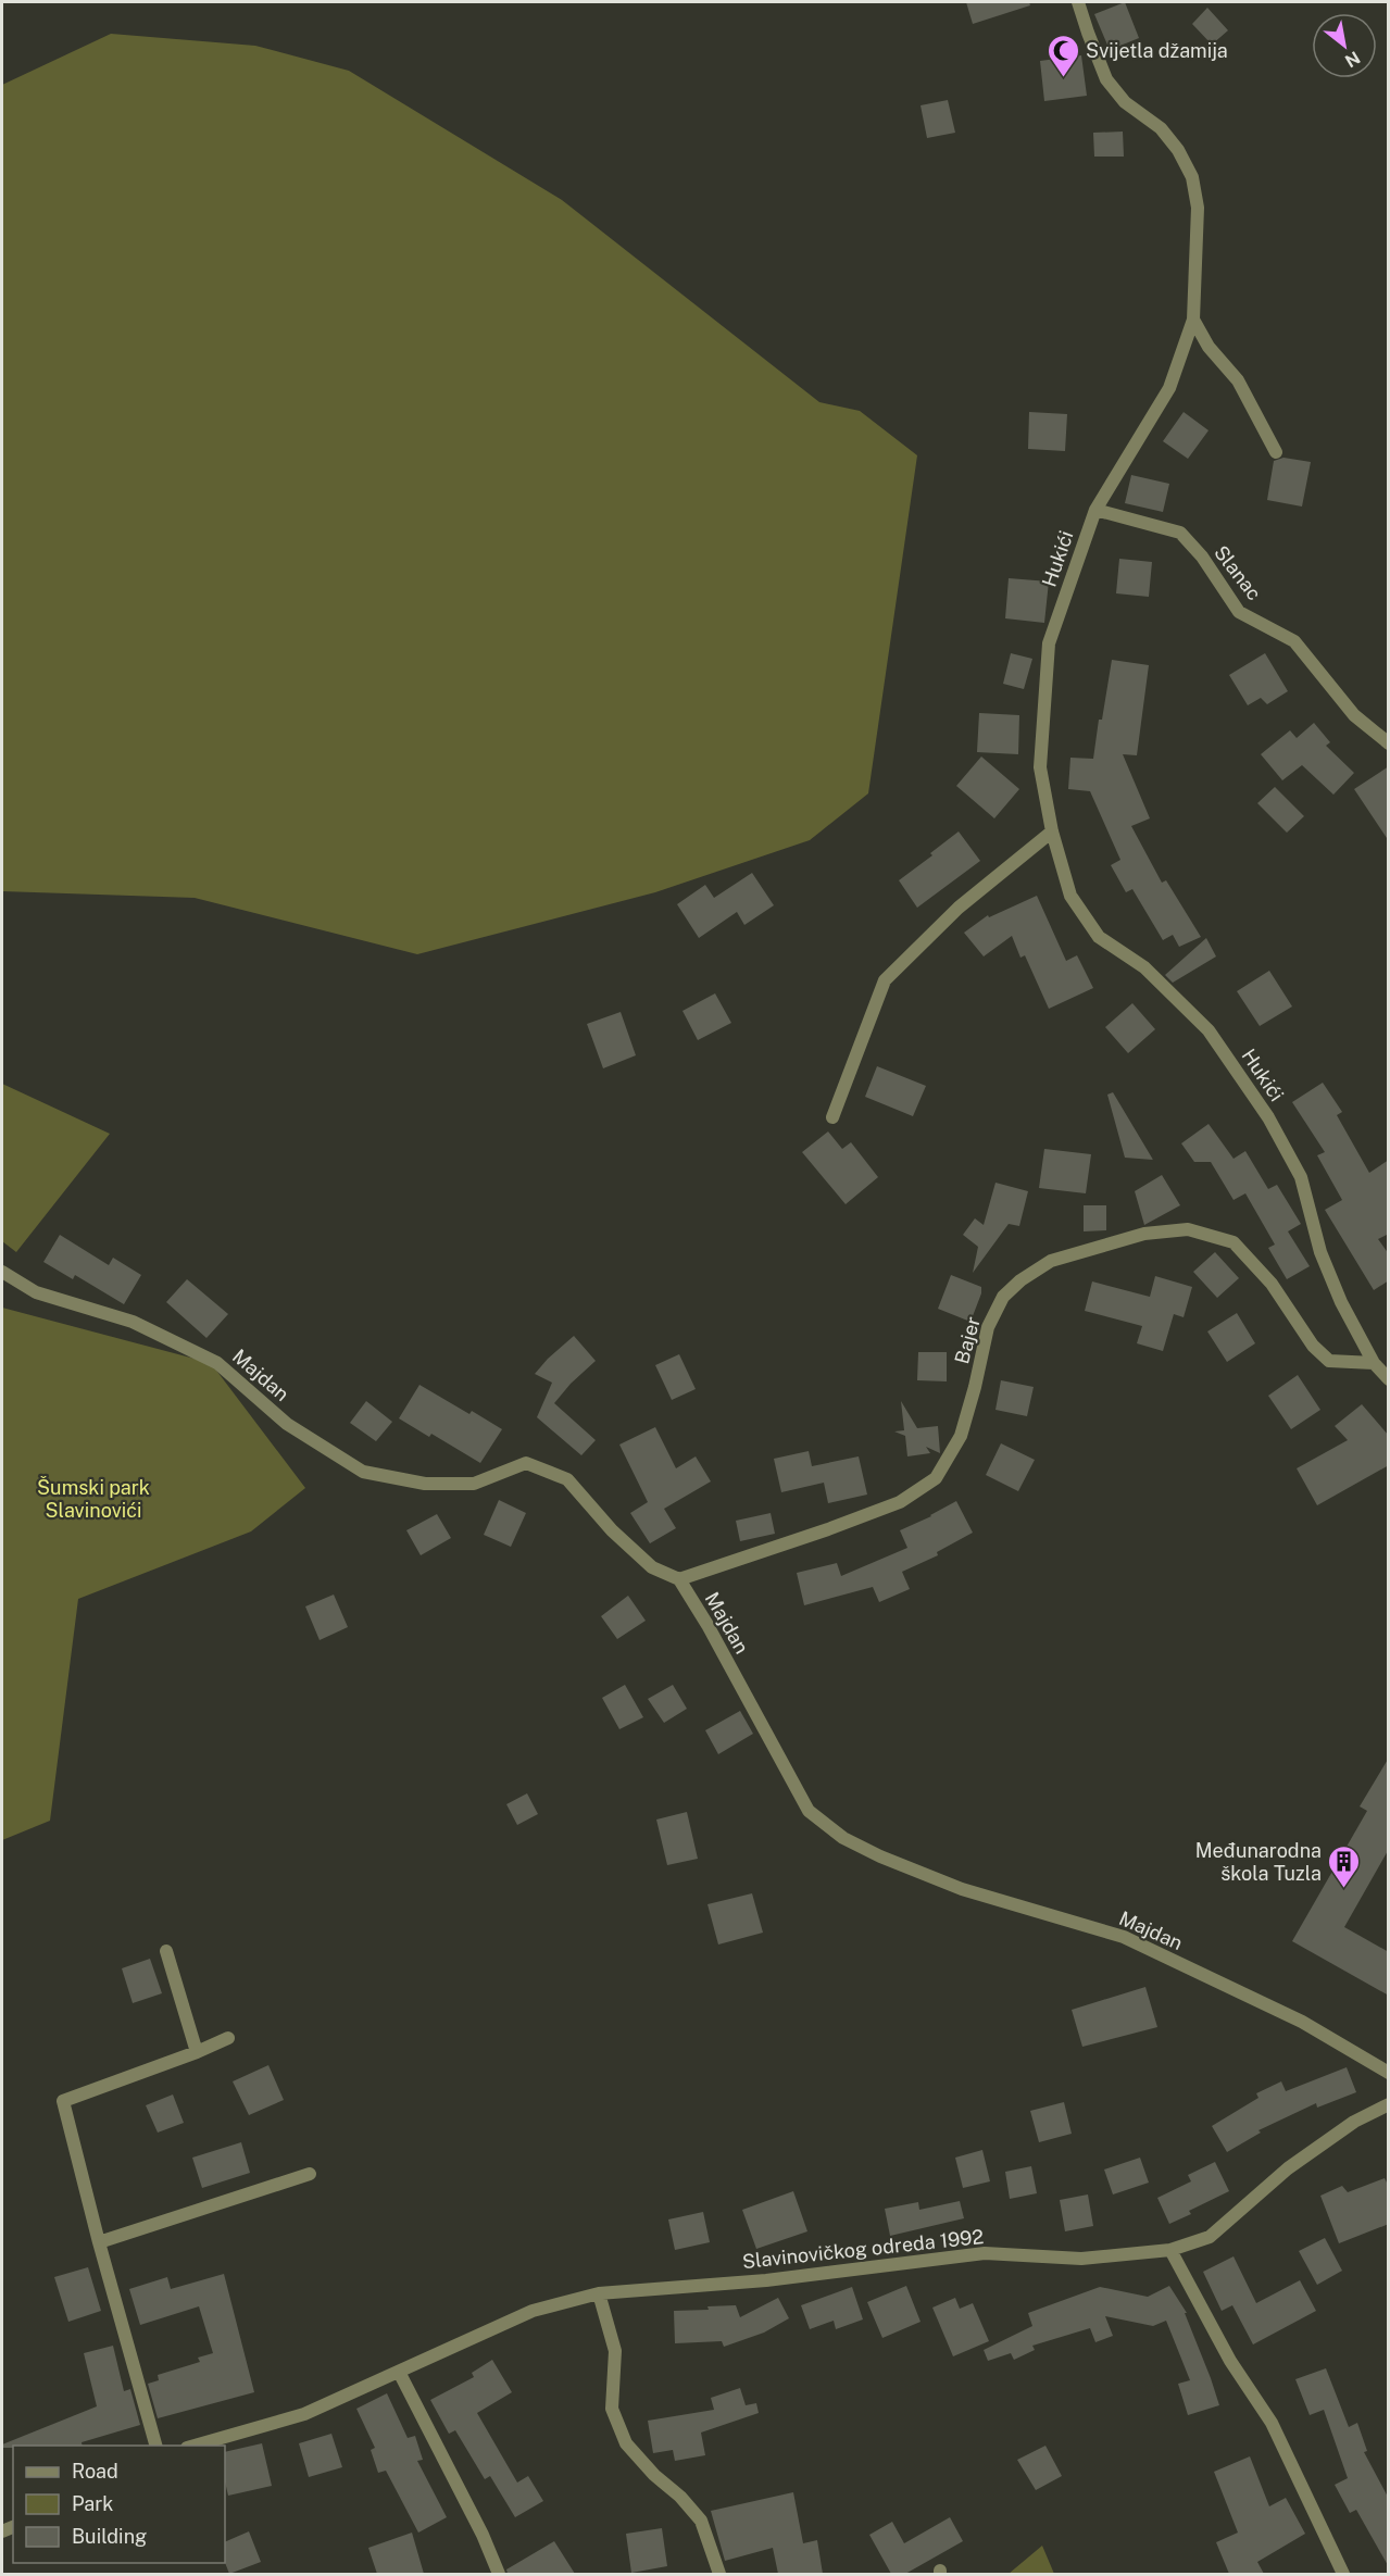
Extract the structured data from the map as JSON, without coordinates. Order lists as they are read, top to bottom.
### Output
{
  "streets": {
    "street": [
      "Hukići",
      "Slanac",
      "Bajer",
      "Majdan",
      "Slavinovičkog odreda 1992"
    ]
  },
  "crossings": [
    ["Hukići", "Slanac"],
    ["Hukići", "Bajer"],
    ["Bajer", "Majdan"]
  ],
  "parks": ["Šumski park Slavinovići"],
  "places": {
    "mosque": ["Svijetla džamija"],
    "building": ["Međunarodna škola Tuzla"]
  },
  "legend": ["Road", "Park", "Building"],
  "north": "bottom right"
}
